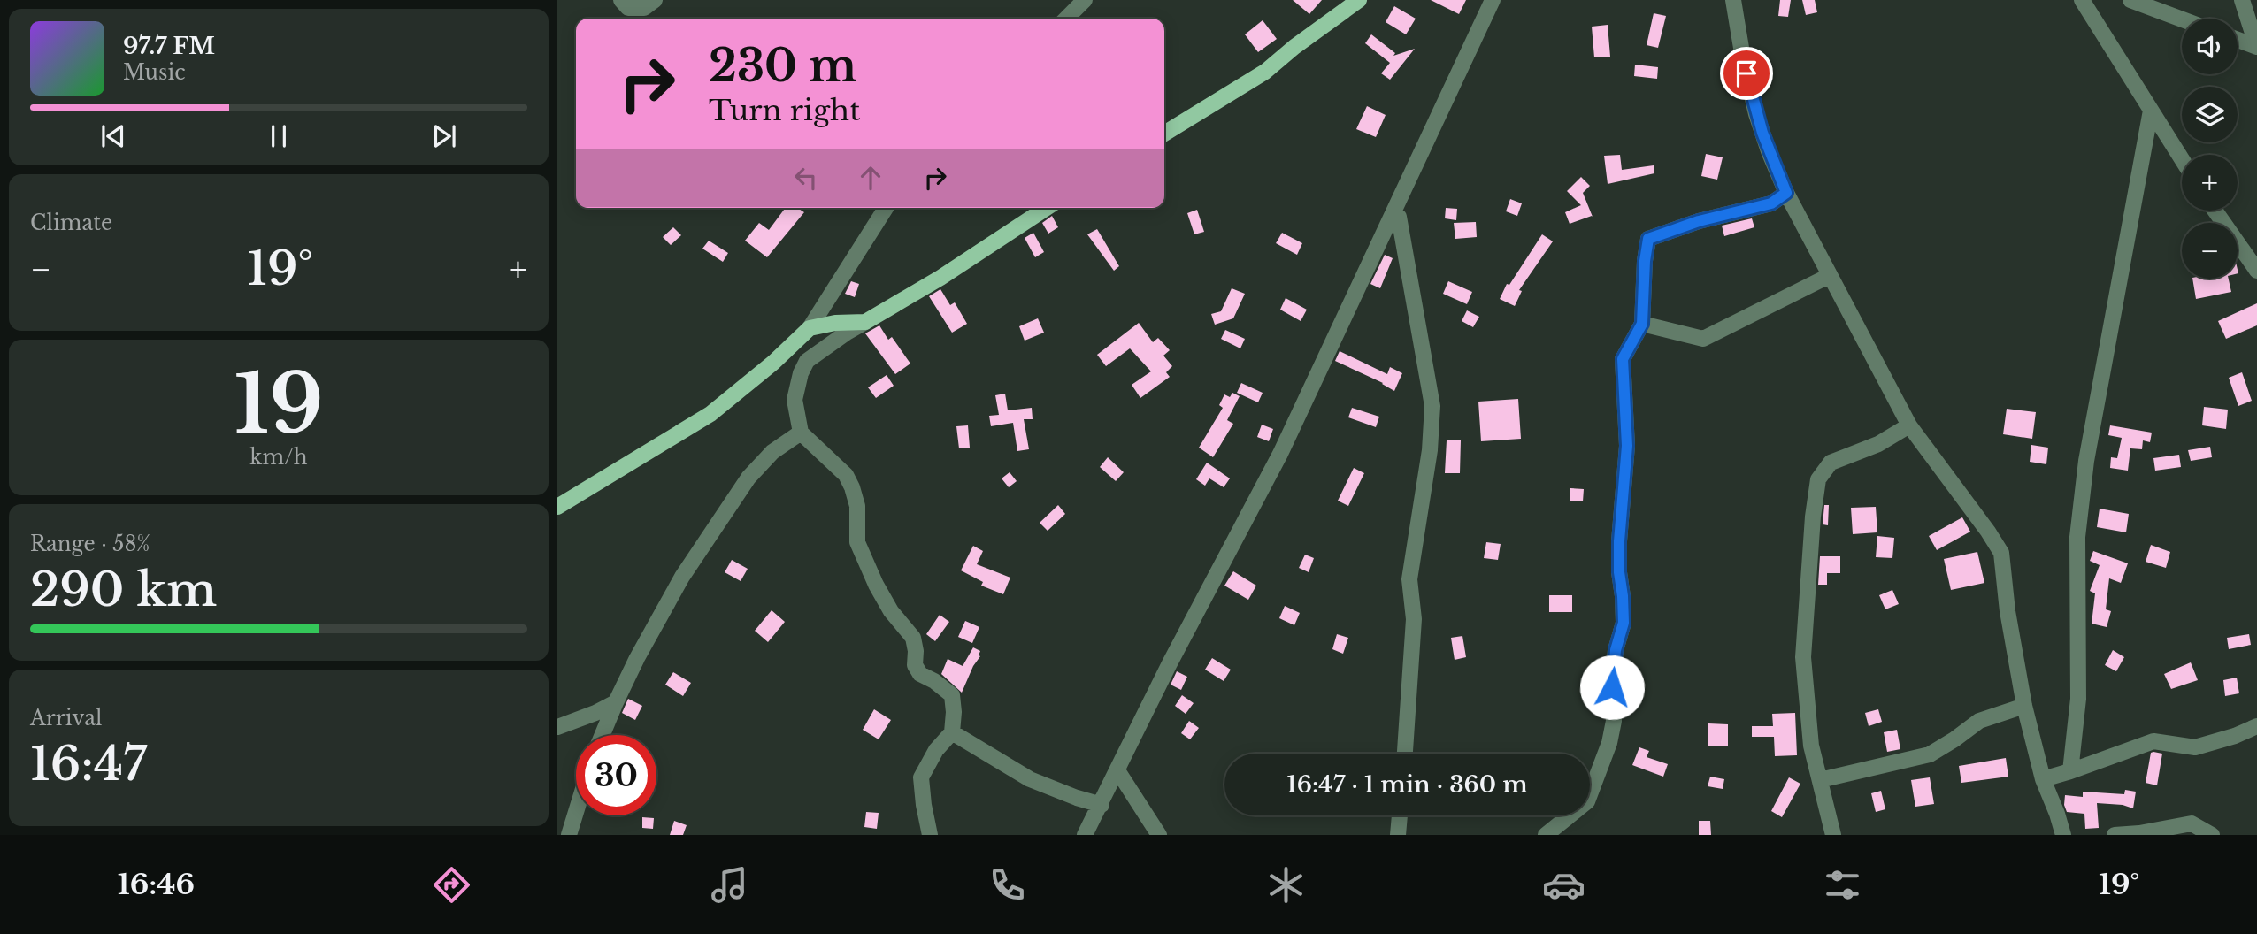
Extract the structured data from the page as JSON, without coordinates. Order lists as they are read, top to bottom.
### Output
{
  "page": {
    "map_buttons": ["+", "−"],
    "turn": ["230 m", "Turn right"],
    "song": ["97.7 FM", "Music"],
    "tile": [
      "Climate",
      ["19", "km/h"],
      ["Range · 58%", "290 km"],
      ["Arrival", "16:47"]
    ],
    "heat": ["−", "19°", "+"],
    "limit": "30",
    "trip": "16:47 · 1 min · 360 m",
    "tabs": ["16:46", "19°"]
  }
}
